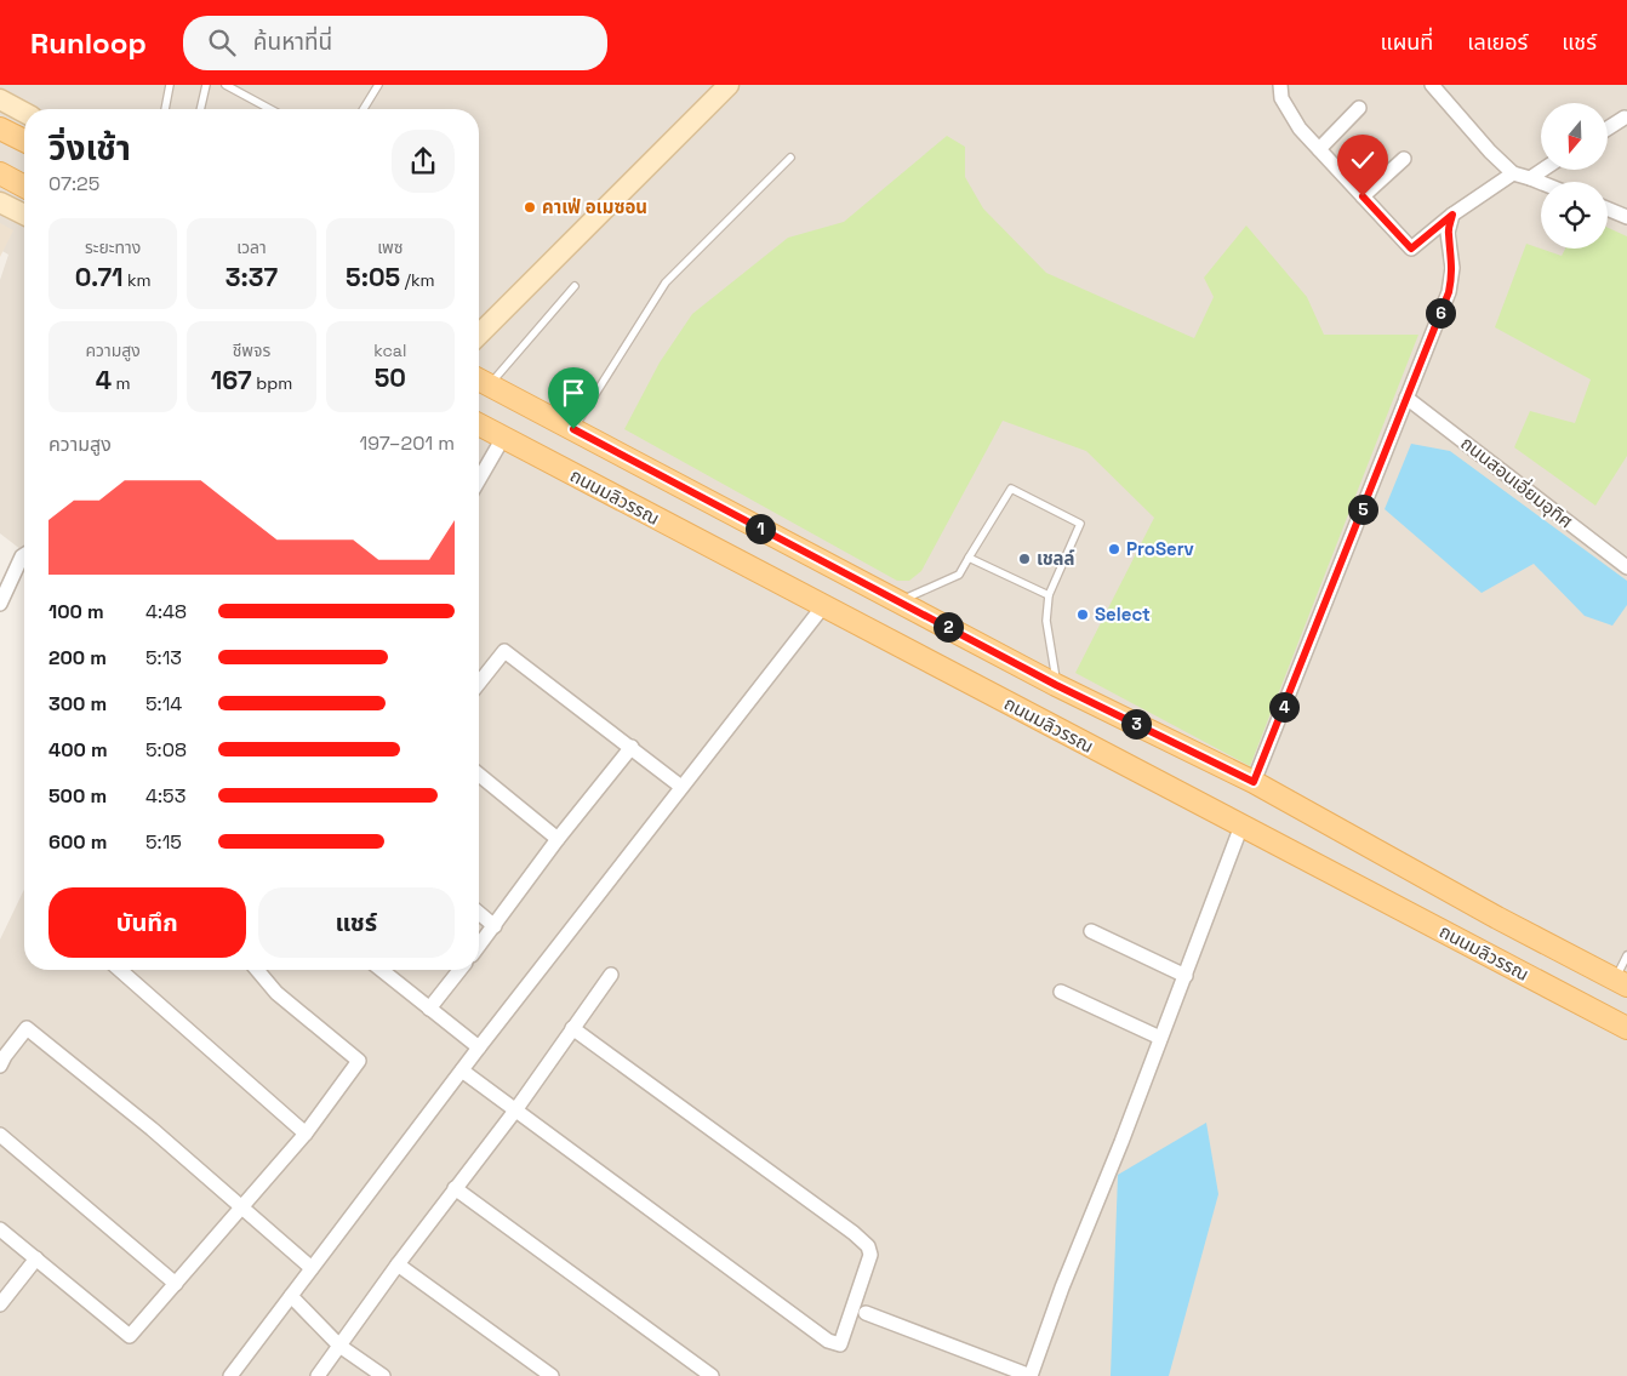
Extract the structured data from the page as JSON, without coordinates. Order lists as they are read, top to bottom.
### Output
{
  "streets": {
    "main road": ["ถนนมลิวรรณ"],
    "street": ["ถนนสอนเอี่ยมอุทิศ"]
  },
  "places": [
    "คาเฟ่ อเมซอน",
    "ProServ",
    "เชลล์",
    "Select"
  ],
  "north": "bottom",
  "page": {
    "header": "Runloop",
    "search": "ค้นหาที่นี่",
    "nav": ["แผนที่", "เลเยอร์", "แชร์"],
    "heading": ["วิ่งเช้า", "07:25"],
    "stats": [
      ["ระยะทาง", "0.71 km"],
      ["เวลา", "3:37"],
      ["เพซ", "5:05 /km"],
      ["ความสูง", "4 m"],
      ["ชีพจร", "167 bpm"],
      ["kcal", "50"]
    ],
    "pins": [
      "6",
      "5",
      "1",
      "2",
      "4",
      "3"
    ],
    "chart": ["ความสูง", "197–201 m"],
    "list": [
      {
        "name": "100 m",
        "note": "4:48"
      },
      {
        "name": "200 m",
        "note": "5:13"
      },
      {
        "name": "300 m",
        "note": "5:14"
      },
      {
        "name": "400 m",
        "note": "5:08"
      },
      {
        "name": "500 m",
        "note": "4:53"
      },
      {
        "name": "600 m",
        "note": "5:15"
      }
    ],
    "buttons": ["บันทึก", "แชร์"]
  }
}
